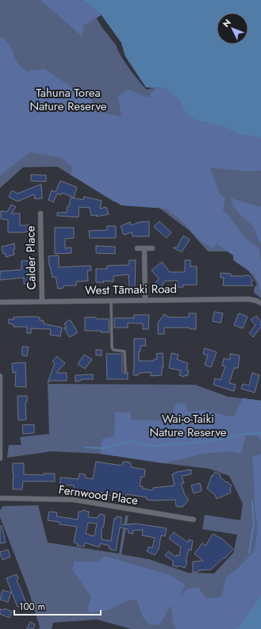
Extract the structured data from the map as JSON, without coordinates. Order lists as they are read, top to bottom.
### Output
{
  "streets": {
    "street": ["Calder Place", "West Tāmaki Road", "Fernwood Place"]
  },
  "crossings": [
    ["Calder Place", "West Tāmaki Road"]
  ],
  "parks": ["Tahuna Torea Nature Reserve", "Wai-o-Taiki Nature Reserve"],
  "scale_bar": "100 m",
  "north": "top left"
}
